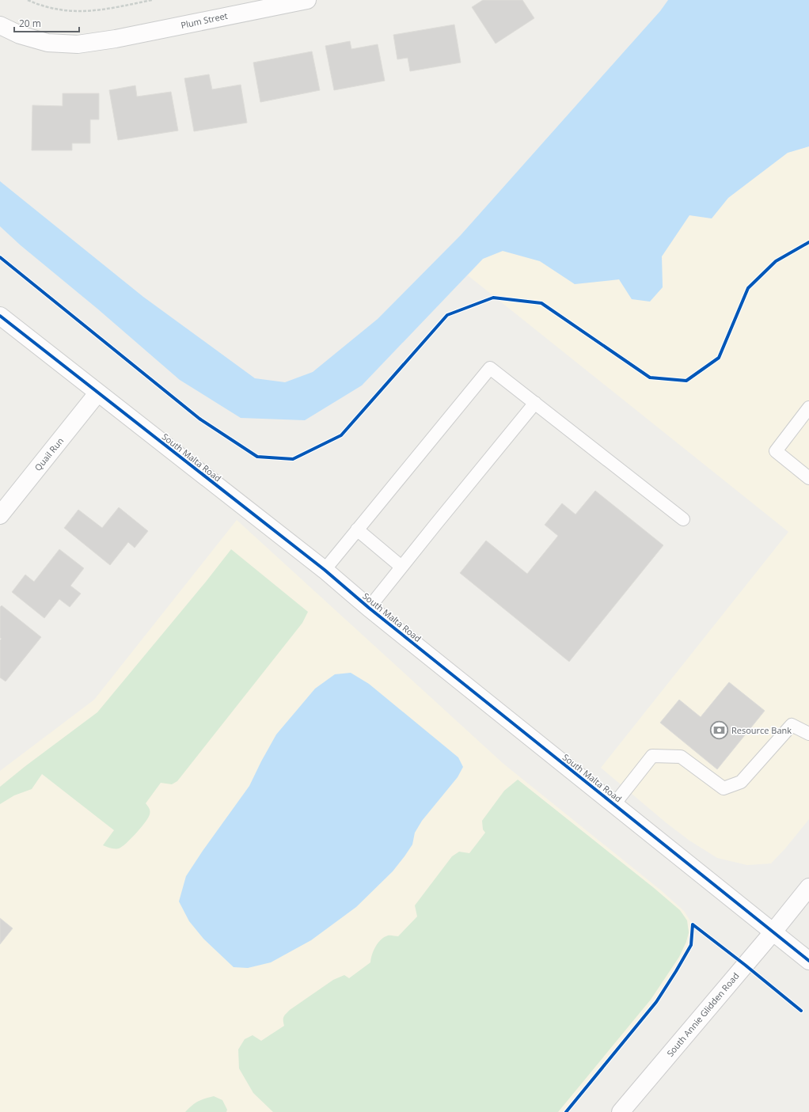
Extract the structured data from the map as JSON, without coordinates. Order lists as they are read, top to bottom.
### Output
{
  "streets": {
    "street": [
      "Plum Street",
      "Quail Run",
      "South Malta Road",
      "South Annie Glidden Road"
    ]
  },
  "crossings": [
    ["Quail Run", "South Malta Road"],
    ["South Malta Road", "South Annie Glidden Road"]
  ],
  "places": {
    "bank": ["Resource Bank"]
  },
  "scale_bar": "20 m"
}
